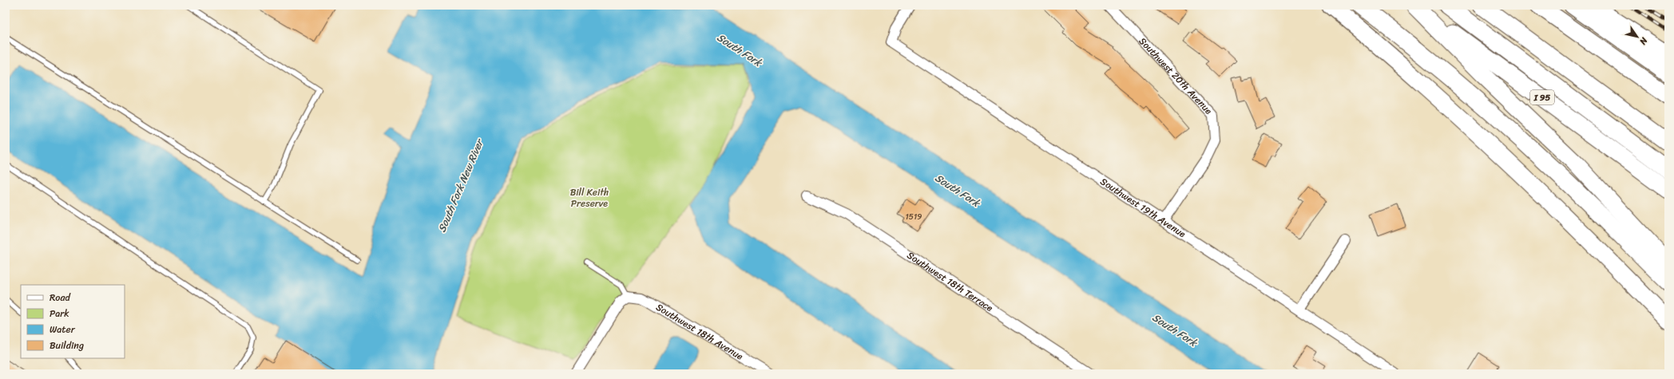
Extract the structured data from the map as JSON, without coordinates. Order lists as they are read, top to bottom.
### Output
{
  "streets": {
    "highway": ["I 95"],
    "street": [
      "Southwest 20th Avenue",
      "Southwest 19th Avenue",
      "Southwest 18th Terrace",
      "Southwest 18th Avenue"
    ]
  },
  "crossings": [
    ["Southwest 20th Avenue", "Southwest 19th Avenue"]
  ],
  "water": ["South Fork", "South Fork New River"],
  "parks": ["Bill Keith Preserve"],
  "house_numbers": ["1519"],
  "legend": [
    "Road",
    "Park",
    "Water",
    "Building"
  ],
  "north": "bottom right"
}
